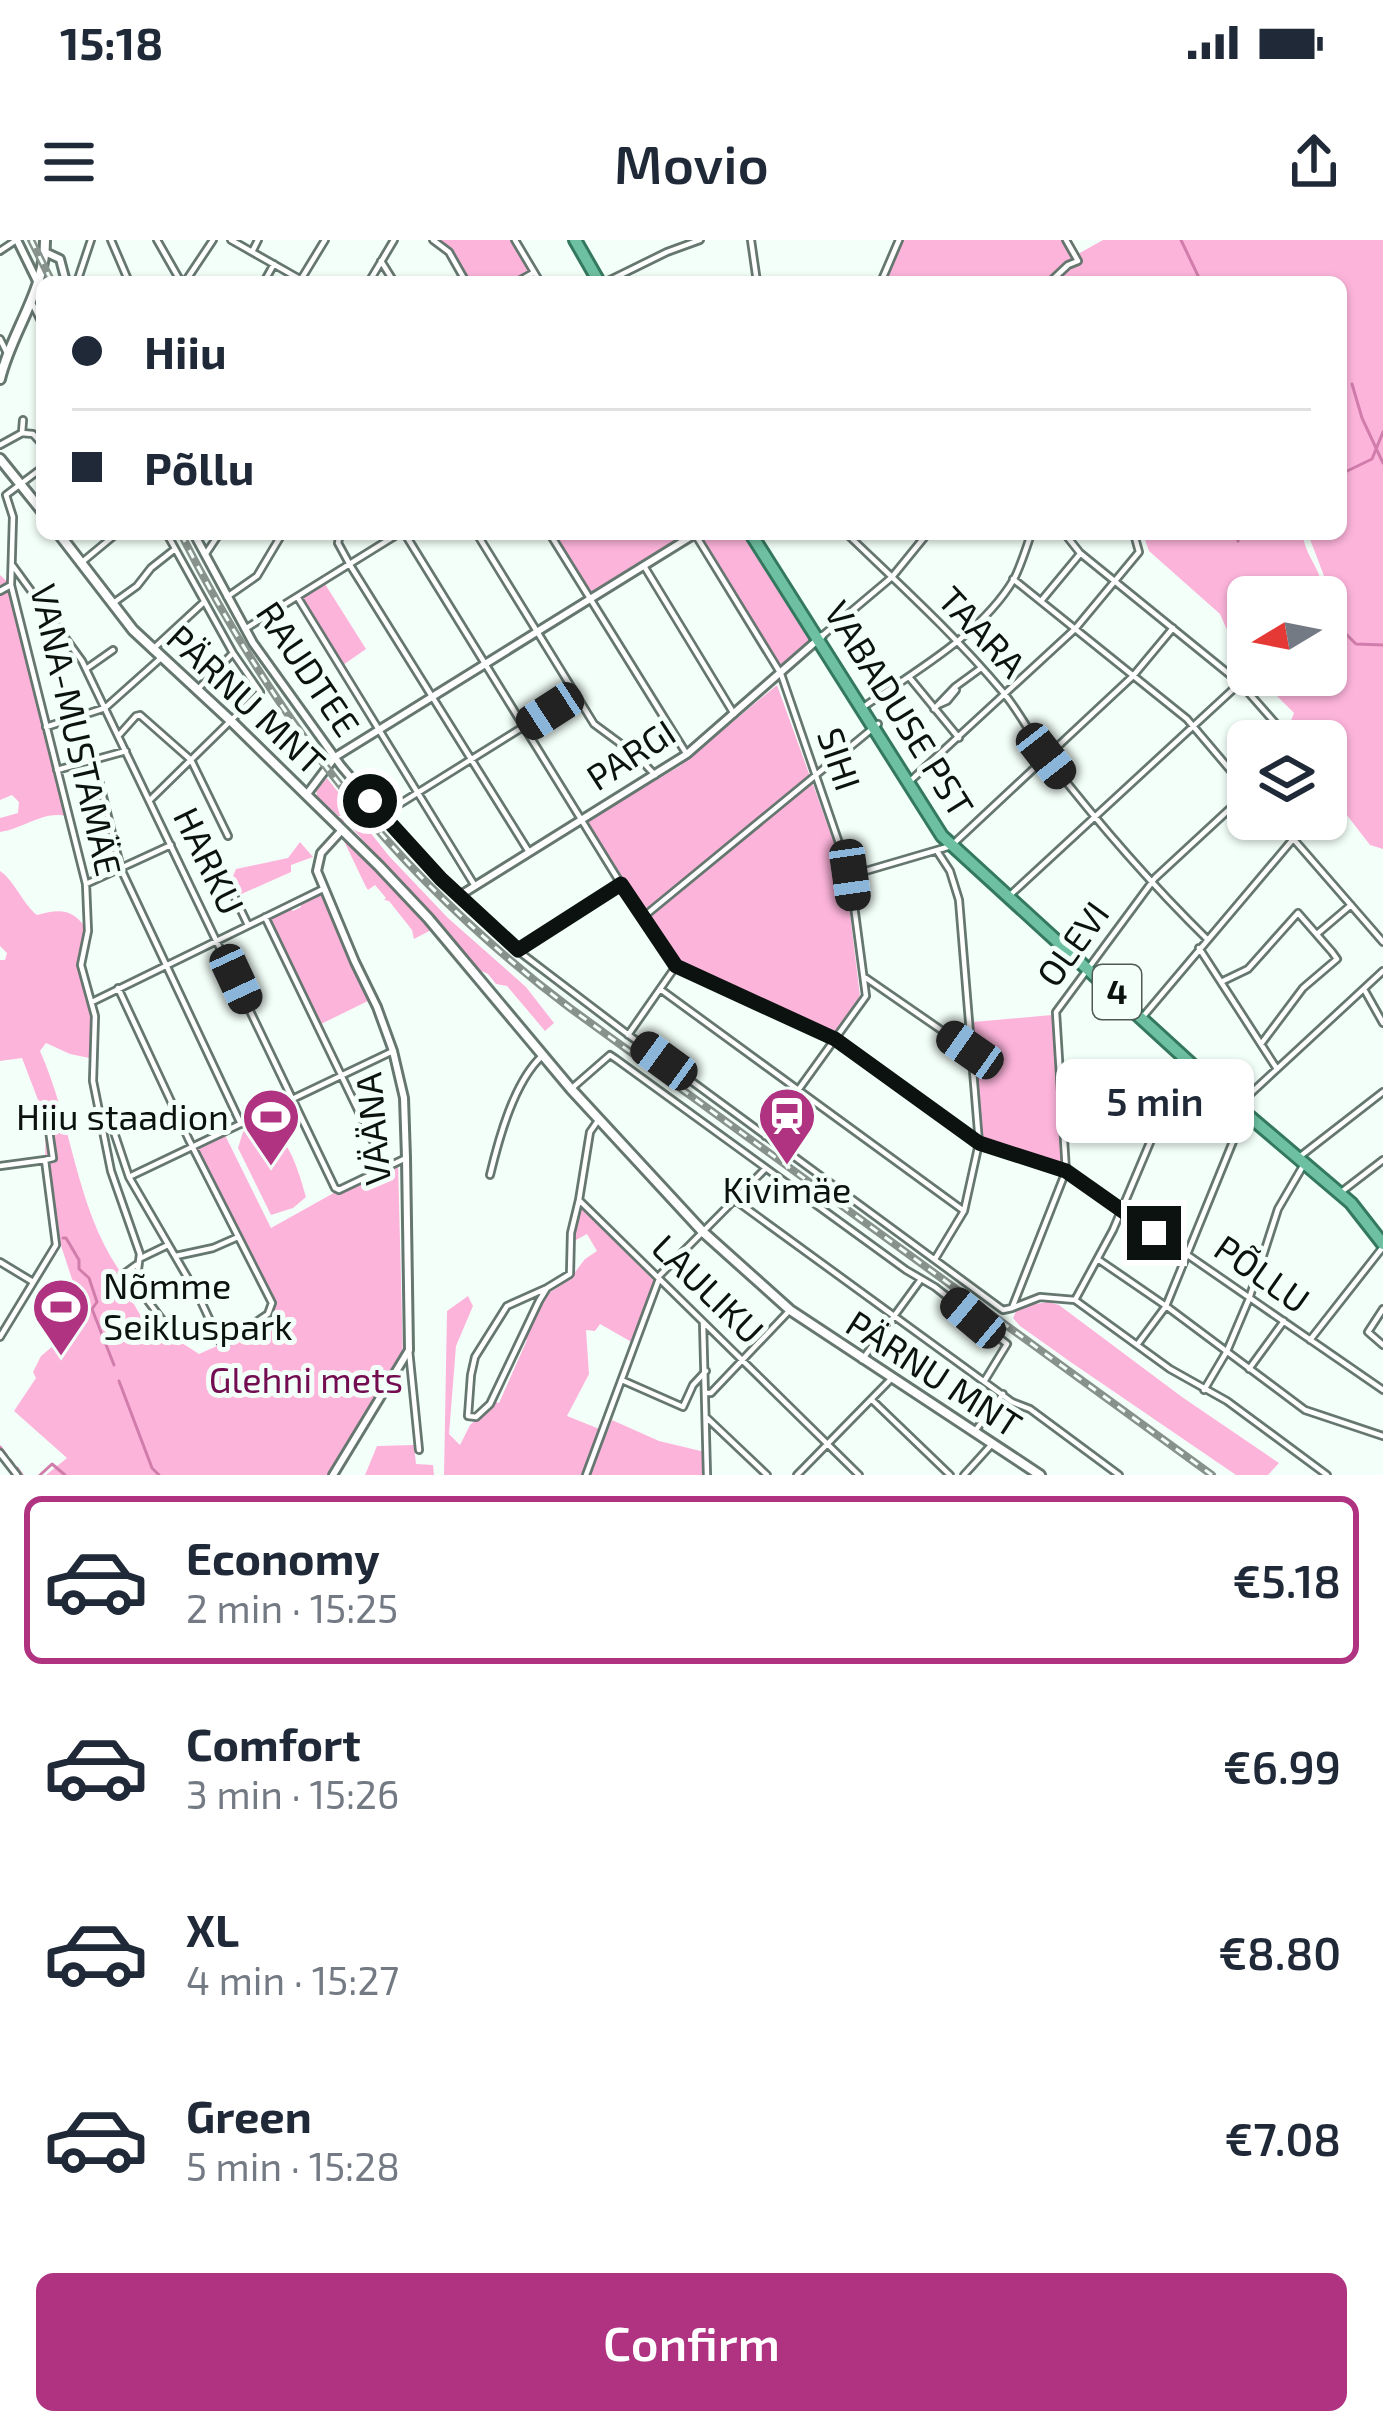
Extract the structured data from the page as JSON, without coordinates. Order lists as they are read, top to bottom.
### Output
{
  "streets": {
    "highway": ["VABADUSE PST", "4"],
    "main road": ["PÄRNU MNT"],
    "street": [
      "TAARA",
      "RAUDTEE",
      "VANA-MUSTAMÄE",
      "PARGI",
      "SIHI",
      "HARKU",
      "OLEVI",
      "VÄÄNA",
      "PÕLLU",
      "LAULIKU"
    ]
  },
  "crossings": [
    ["TAARA", "PARGI"],
    ["TAARA", "OLEVI"],
    ["RAUDTEE", "PÄRNU MNT"],
    ["RAUDTEE", "PARGI"],
    ["RAUDTEE", "OLEVI"],
    ["VABADUSE PST", "PARGI"],
    ["VABADUSE PST", "OLEVI"],
    ["VANA-MUSTAMÄE", "HARKU"],
    ["PARGI", "SIHI"],
    ["HARKU", "VÄÄNA"],
    ["OLEVI", "PÕLLU"]
  ],
  "parks": ["Glehni mets"],
  "places": {
    "station": ["Kivimäe"],
    "sports": ["Hiiu staadion", "Nõmme Seikluspark"]
  },
  "north": "left",
  "page": {
    "status": "15:18",
    "header": "Movio",
    "banner": ["Hiiu", "Põllu"],
    "bubble": "5 min",
    "list": [
      {
        "name": "Economy",
        "note": "2 min · 15:25",
        "value": "€5.18"
      },
      {
        "name": "Comfort",
        "note": "3 min · 15:26",
        "value": "€6.99"
      },
      {
        "name": "XL",
        "note": "4 min · 15:27",
        "value": "€8.80"
      },
      {
        "name": "Green",
        "note": "5 min · 15:28",
        "value": "€7.08"
      }
    ],
    "buttons": "Confirm"
  }
}
